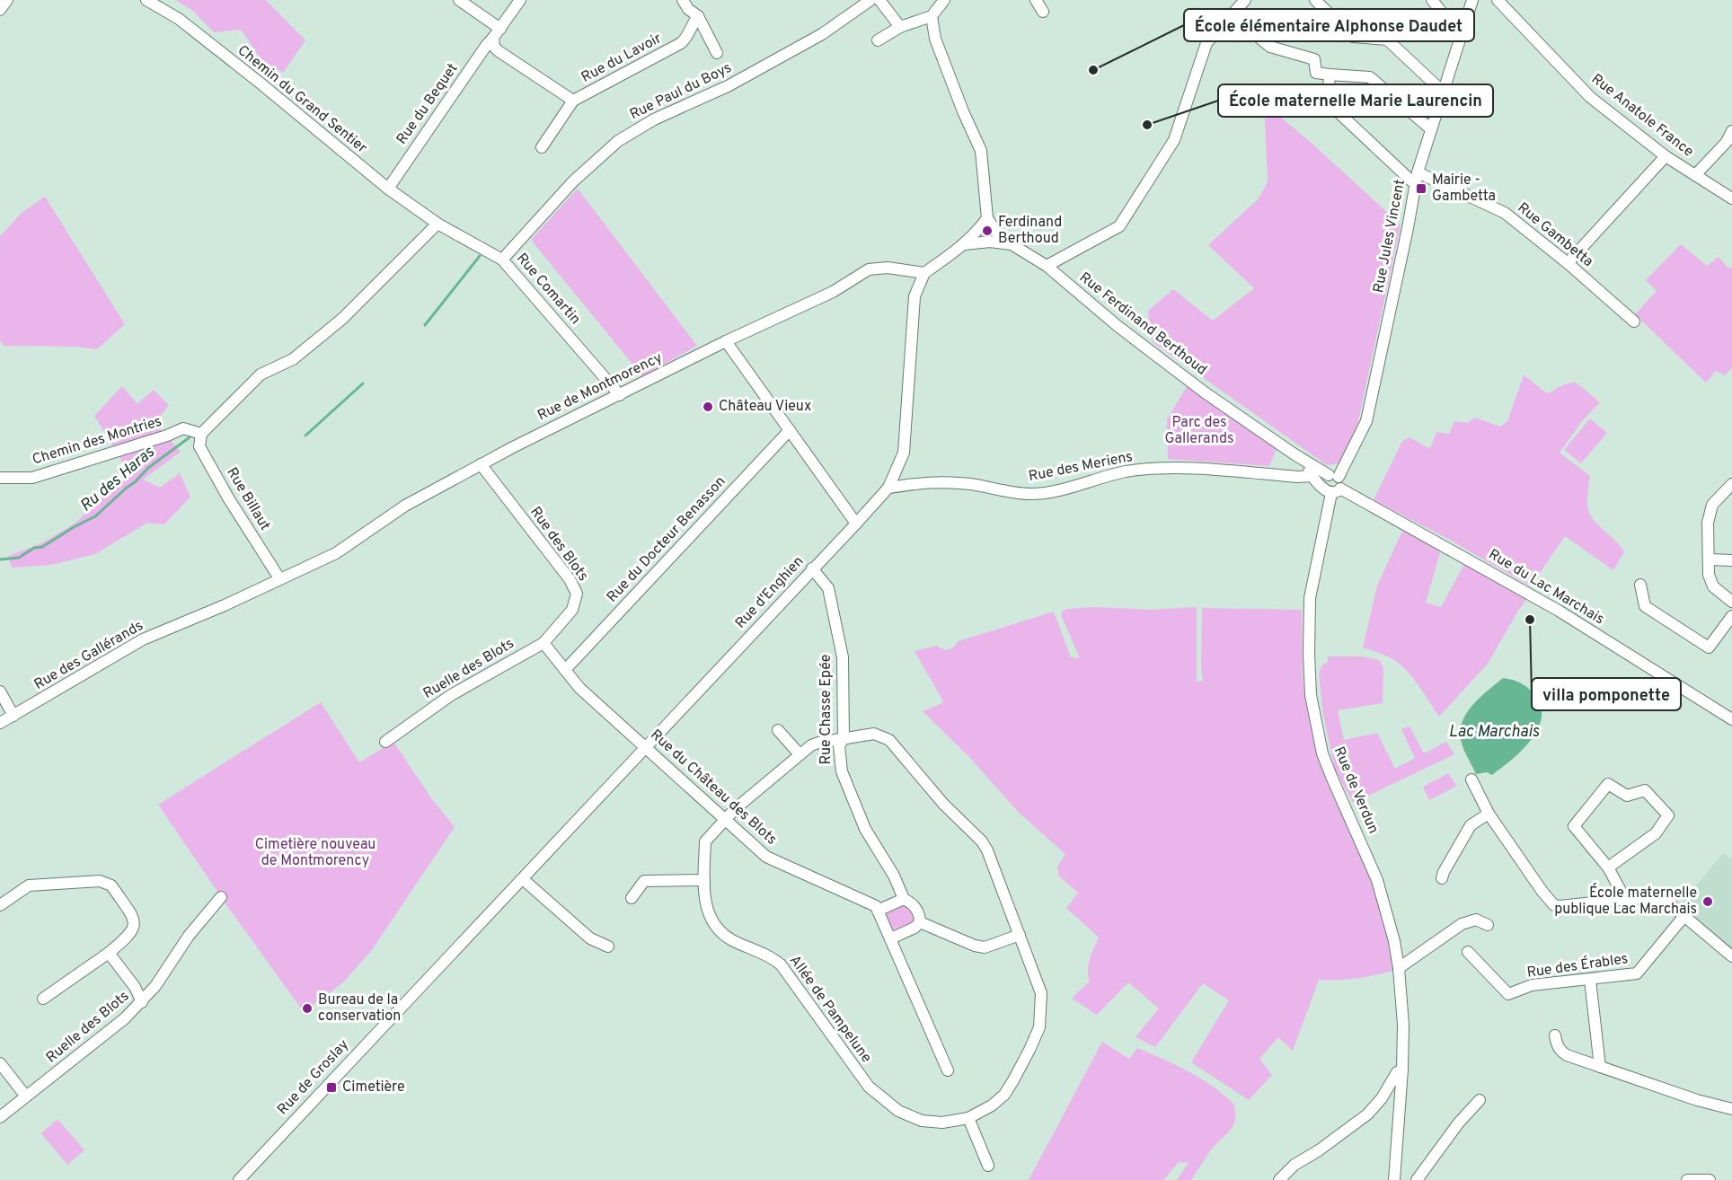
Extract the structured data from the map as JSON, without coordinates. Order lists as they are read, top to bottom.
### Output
{
  "streets": {
    "street": [
      "Rue du Lavoir",
      "Rue Paul du Boys",
      "Chemin du Grand Sentier",
      "Rue du Bequet",
      "Rue Anatole France",
      "Rue Gambetta",
      "Rue Jules Vincent",
      "Rue Comartin",
      "Rue Ferdinand Berthoud",
      "Rue de Montmorency",
      "Chemin des Montries",
      "Rue des Meriens",
      "Rue Billaut",
      "Rue du Docteur Benasson",
      "Rue des Blots",
      "Rue du Lac Marchais",
      "Rue d'Enghien",
      "Rue des Gallérands",
      "Ruelle des Blots",
      "Rue Chasse Epée",
      "Rue du Château des Blots",
      "Rue de Verdun",
      "Rue des Érables",
      "Allée de Pampelune",
      "Rue de Groslay"
    ]
  },
  "crossings": [
    ["Rue du Lavoir", "Rue du Bequet"],
    ["Rue Paul du Boys", "Rue Comartin"],
    ["Chemin du Grand Sentier", "Rue du Bequet"],
    ["Chemin du Grand Sentier", "Rue Comartin"],
    ["Rue Gambetta", "Rue Jules Vincent"],
    ["Rue Jules Vincent", "Rue Ferdinand Berthoud"],
    ["Rue Jules Vincent", "Rue du Lac Marchais"],
    ["Rue Jules Vincent", "Rue de Verdun"],
    ["Rue Comartin", "Rue de Montmorency"],
    ["Rue Ferdinand Berthoud", "Rue des Meriens"],
    ["Rue Ferdinand Berthoud", "Rue du Lac Marchais"],
    ["Rue Ferdinand Berthoud", "Rue de Verdun"],
    ["Rue de Montmorency", "Rue Billaut"],
    ["Rue de Montmorency", "Rue des Blots"],
    ["Rue de Montmorency", "Rue d'Enghien"],
    ["Rue de Montmorency", "Rue des Gallérands"],
    ["Chemin des Montries", "Rue Billaut"],
    ["Rue des Meriens", "Rue d'Enghien"],
    ["Rue du Docteur Benasson", "Rue du Château des Blots"],
    ["Rue des Blots", "Ruelle des Blots"],
    ["Rue des Blots", "Rue du Château des Blots"],
    ["Rue du Lac Marchais", "Rue de Verdun"],
    ["Rue d'Enghien", "Rue Chasse Epée"],
    ["Rue d'Enghien", "Rue du Château des Blots"],
    ["Rue d'Enghien", "Rue de Groslay"],
    ["Ruelle des Blots", "Rue du Château des Blots"],
    ["Rue Chasse Epée", "Allée de Pampelune"],
    ["Rue du Château des Blots", "Allée de Pampelune"]
  ],
  "water": ["Ru des Haras", "Lac Marchais"],
  "parks": ["Parc des Gallerands", "Cimetière nouveau de Montmorency"],
  "places": {
    "other": [
      "École élémentaire Alphonse Daudet",
      "École maternelle Marie Laurencin",
      "Ferdinand Berthoud",
      "Château Vieux",
      "villa pomponette",
      "École maternelle publique Lac Marchais",
      "Bureau de la conservation"
    ],
    "transit": ["Mairie - Gambetta", "Cimetière"]
  }
}
